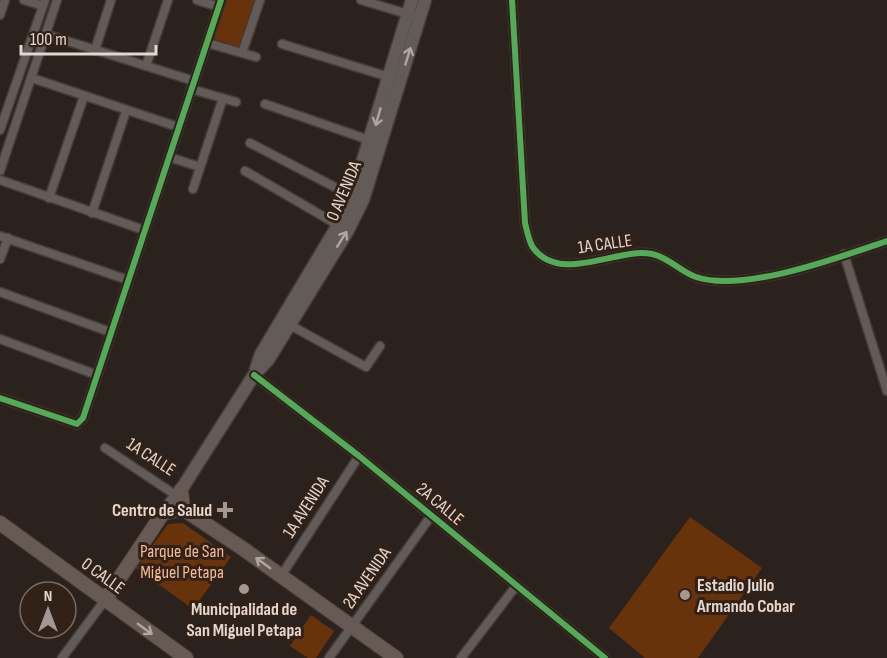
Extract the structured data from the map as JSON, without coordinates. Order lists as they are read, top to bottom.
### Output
{
  "streets": {
    "main road": ["0 AVENIDA", "0 CALLE"],
    "street": [
      "1A CALLE",
      "2A CALLE",
      "1A AVENIDA",
      "2A AVENIDA"
    ]
  },
  "crossings": [
    ["0 AVENIDA", "1A CALLE"],
    ["0 AVENIDA", "2A CALLE"],
    ["0 AVENIDA", "0 CALLE"],
    ["2A CALLE", "1A AVENIDA"],
    ["2A CALLE", "2A AVENIDA"]
  ],
  "parks": ["Parque de San Miguel Petapa"],
  "places": {
    "health": ["Centro de Salud"],
    "other": ["Municipalidad de San Miguel Petapa", "Estadio Julio Armando Cobar"]
  },
  "scale_bar": "100 m",
  "north": "top"
}
